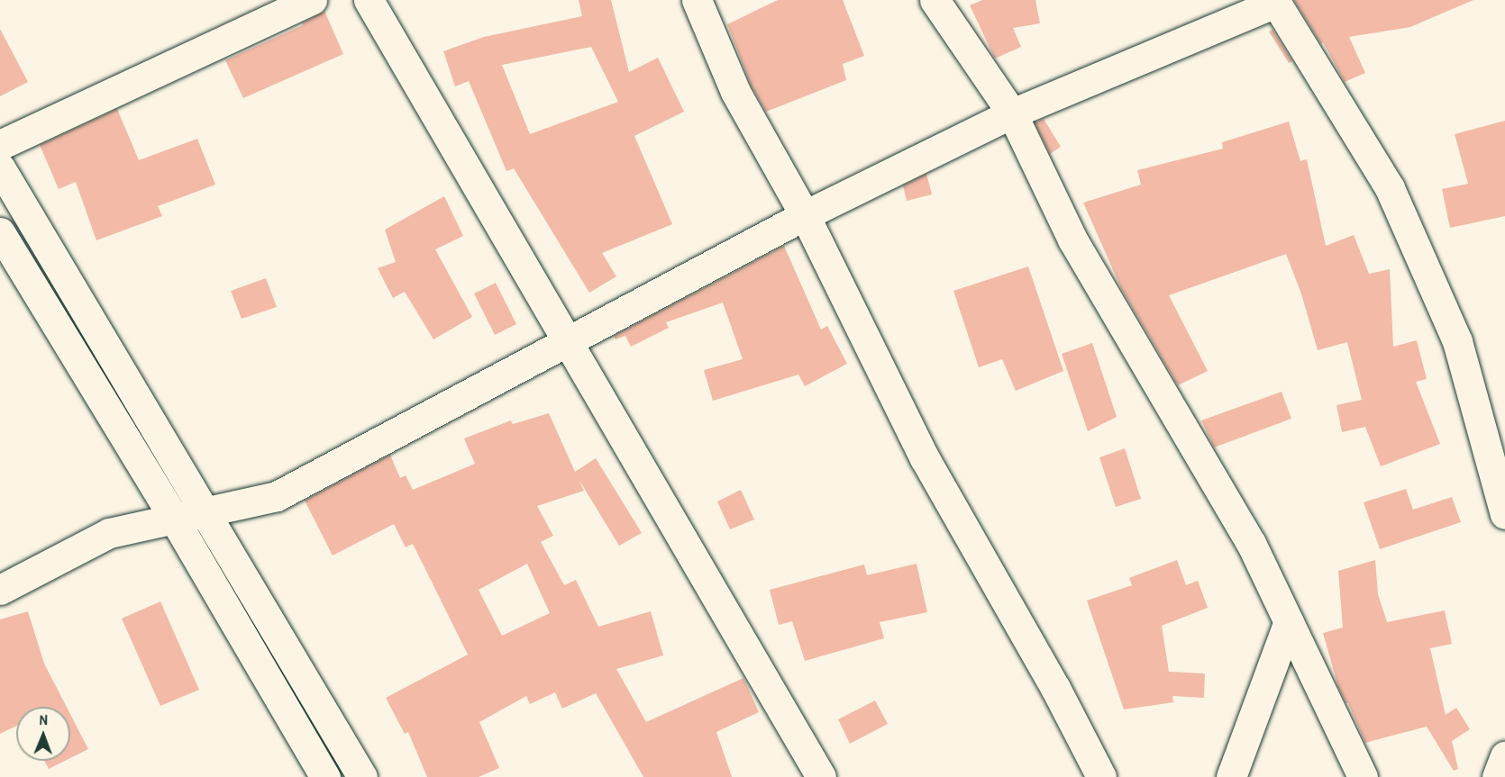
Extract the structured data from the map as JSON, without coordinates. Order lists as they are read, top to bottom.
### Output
{
  "north": "top"
}
